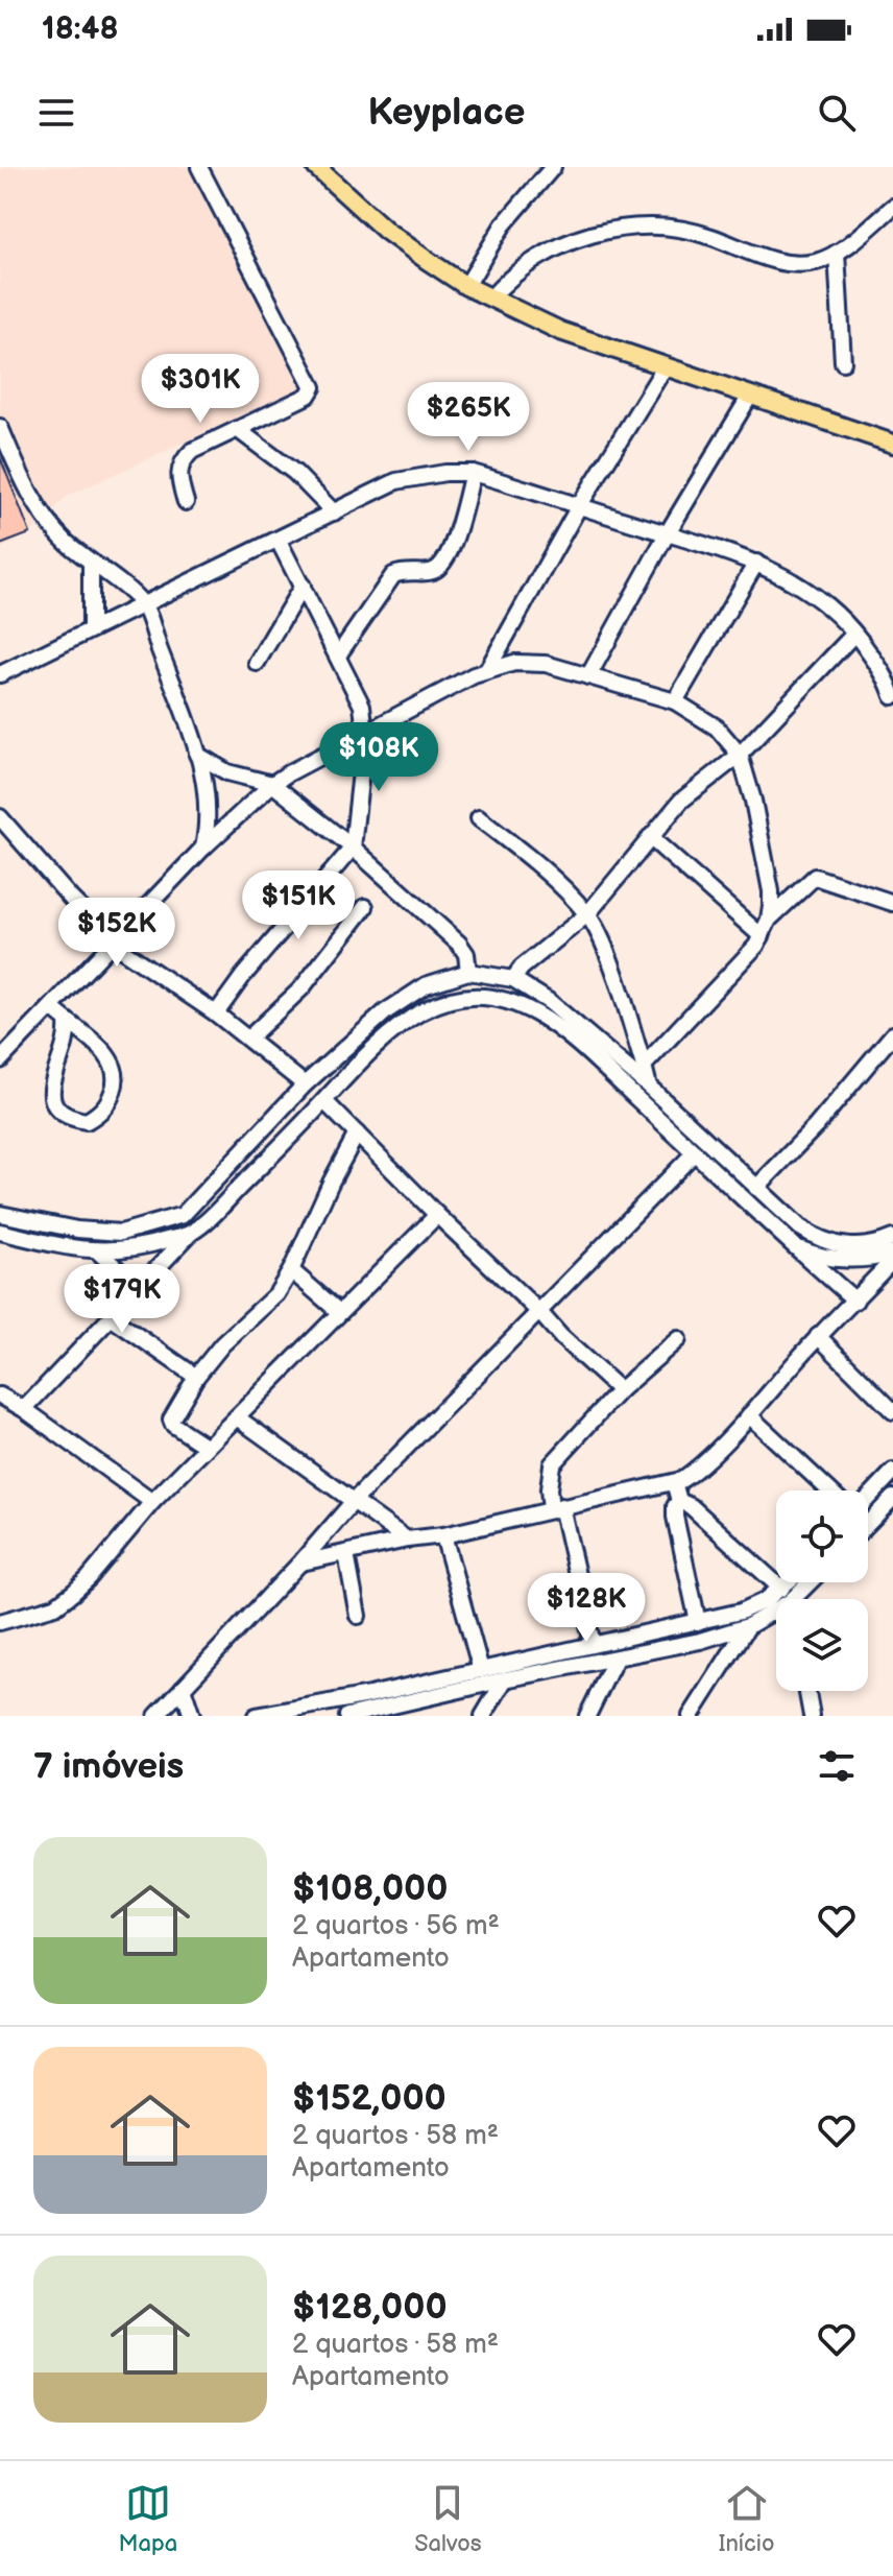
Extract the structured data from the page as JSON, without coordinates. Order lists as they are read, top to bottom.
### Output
{
  "page": {
    "status": "18:48",
    "header": "Keyplace",
    "price": [
      "$301K",
      "$265K",
      "$108K",
      "$151K",
      "$152K",
      "$179K",
      "$128K"
    ],
    "heading": "7 imóveis",
    "list": [
      {
        "name": "$108,000",
        "note": "2 quartos · 56 m² · Apartamento"
      },
      {
        "name": "$152,000",
        "note": "2 quartos · 58 m² · Apartamento"
      },
      {
        "name": "$128,000",
        "note": "2 quartos · 58 m² · Apartamento"
      }
    ],
    "tabs": ["Mapa", "Salvos", "Início"]
  }
}
